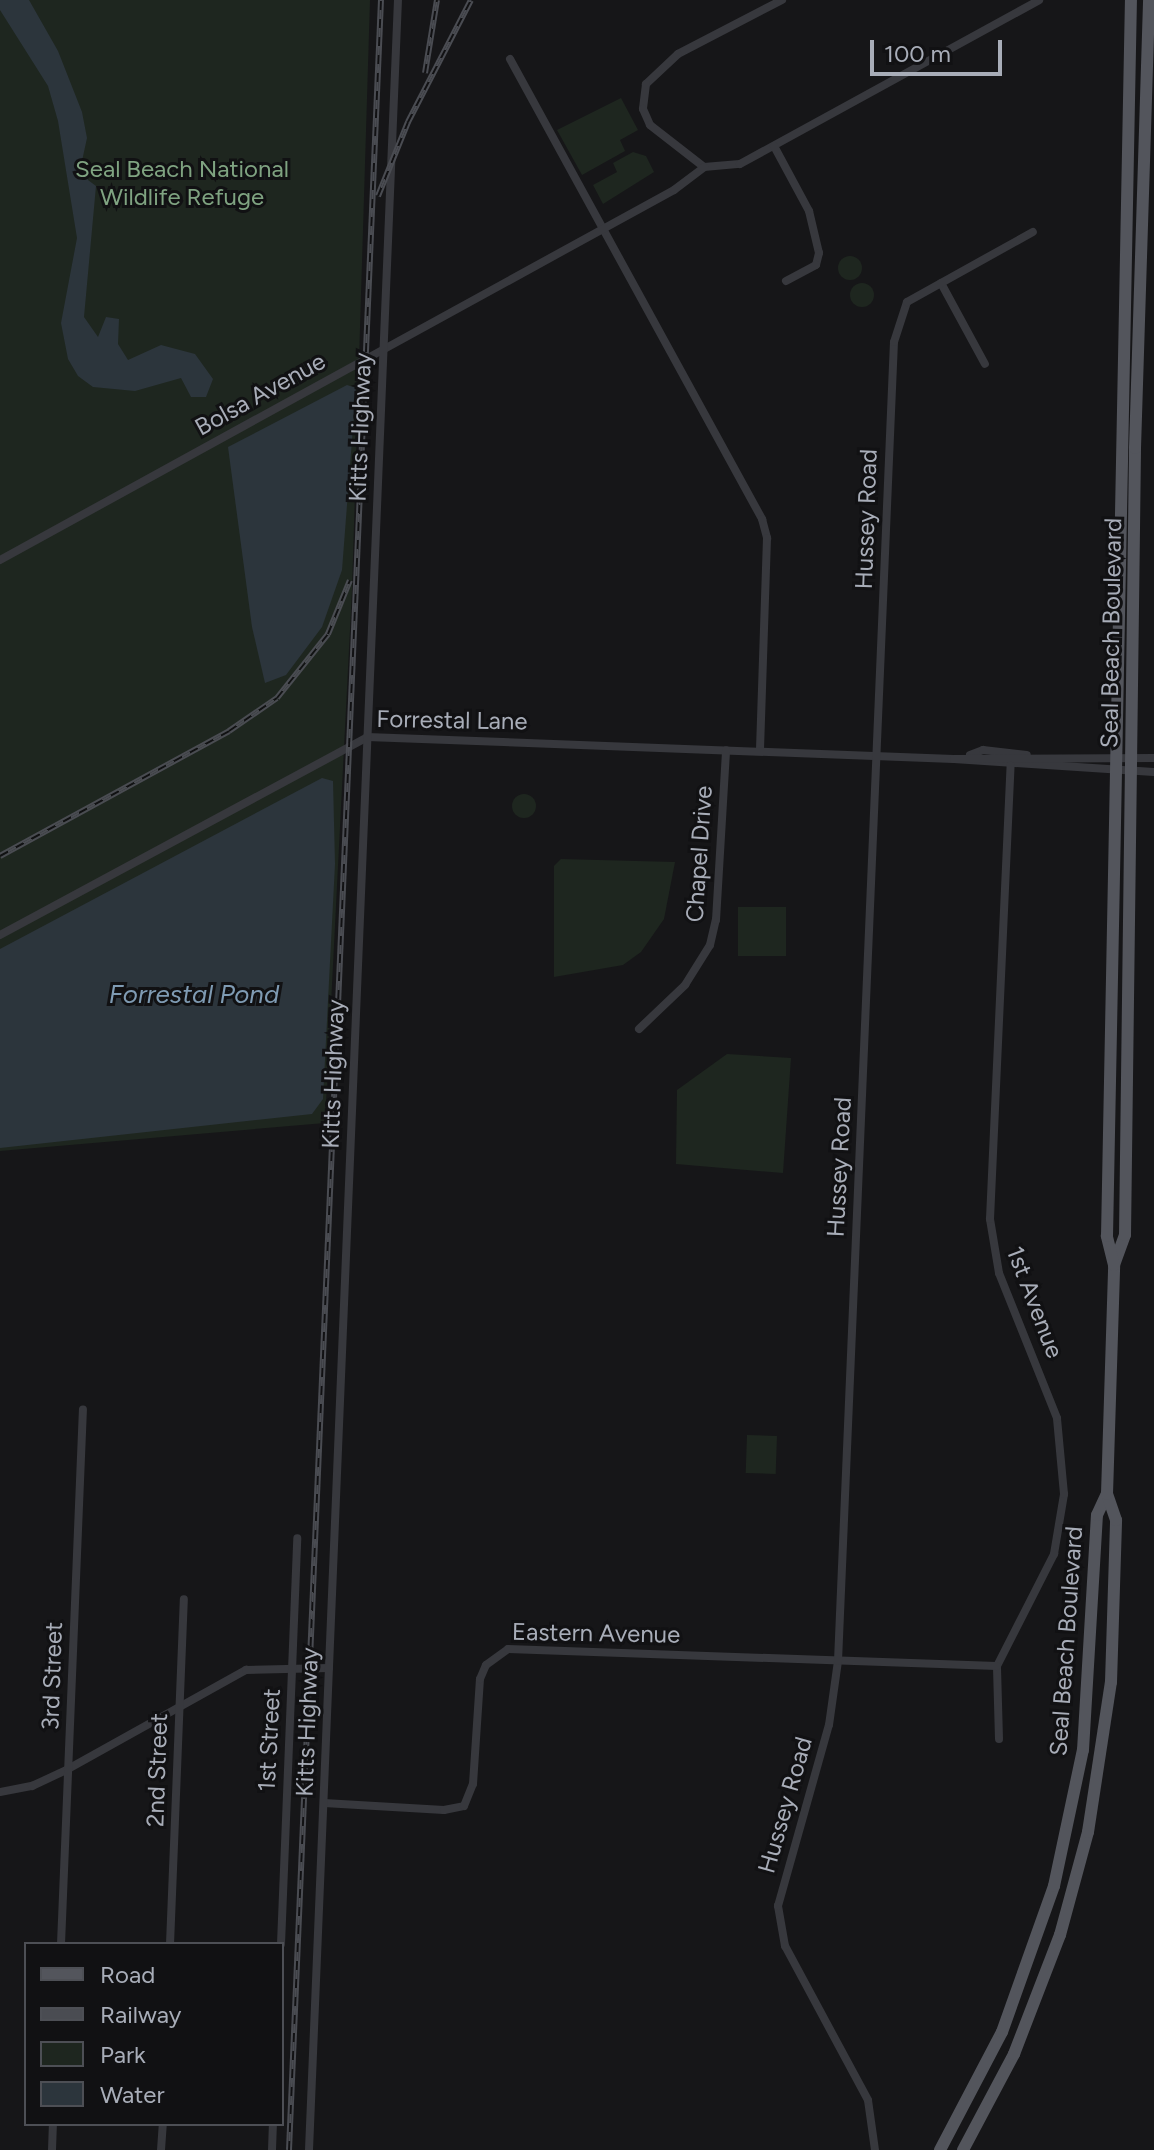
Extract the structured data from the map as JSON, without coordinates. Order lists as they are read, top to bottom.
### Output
{
  "streets": {
    "main road": ["Seal Beach Boulevard"],
    "street": [
      "Bolsa Avenue",
      "Kitts Highway",
      "Hussey Road",
      "Forrestal Lane",
      "Chapel Drive",
      "1st Avenue",
      "Eastern Avenue",
      "3rd Street",
      "1st Street",
      "2nd Street"
    ]
  },
  "crossings": [
    ["Bolsa Avenue", "Kitts Highway"],
    ["Kitts Highway", "Forrestal Lane"],
    ["Kitts Highway", "Eastern Avenue"],
    ["Hussey Road", "Forrestal Lane"],
    ["Hussey Road", "Eastern Avenue"],
    ["Seal Beach Boulevard", "Forrestal Lane"],
    ["Forrestal Lane", "Chapel Drive"],
    ["Forrestal Lane", "1st Avenue"],
    ["1st Avenue", "Eastern Avenue"]
  ],
  "water": ["Forrestal Pond"],
  "parks": ["Seal Beach National Wildlife Refuge"],
  "legend": [
    "Road",
    "Railway",
    "Park",
    "Water"
  ],
  "scale_bar": "100 m"
}
